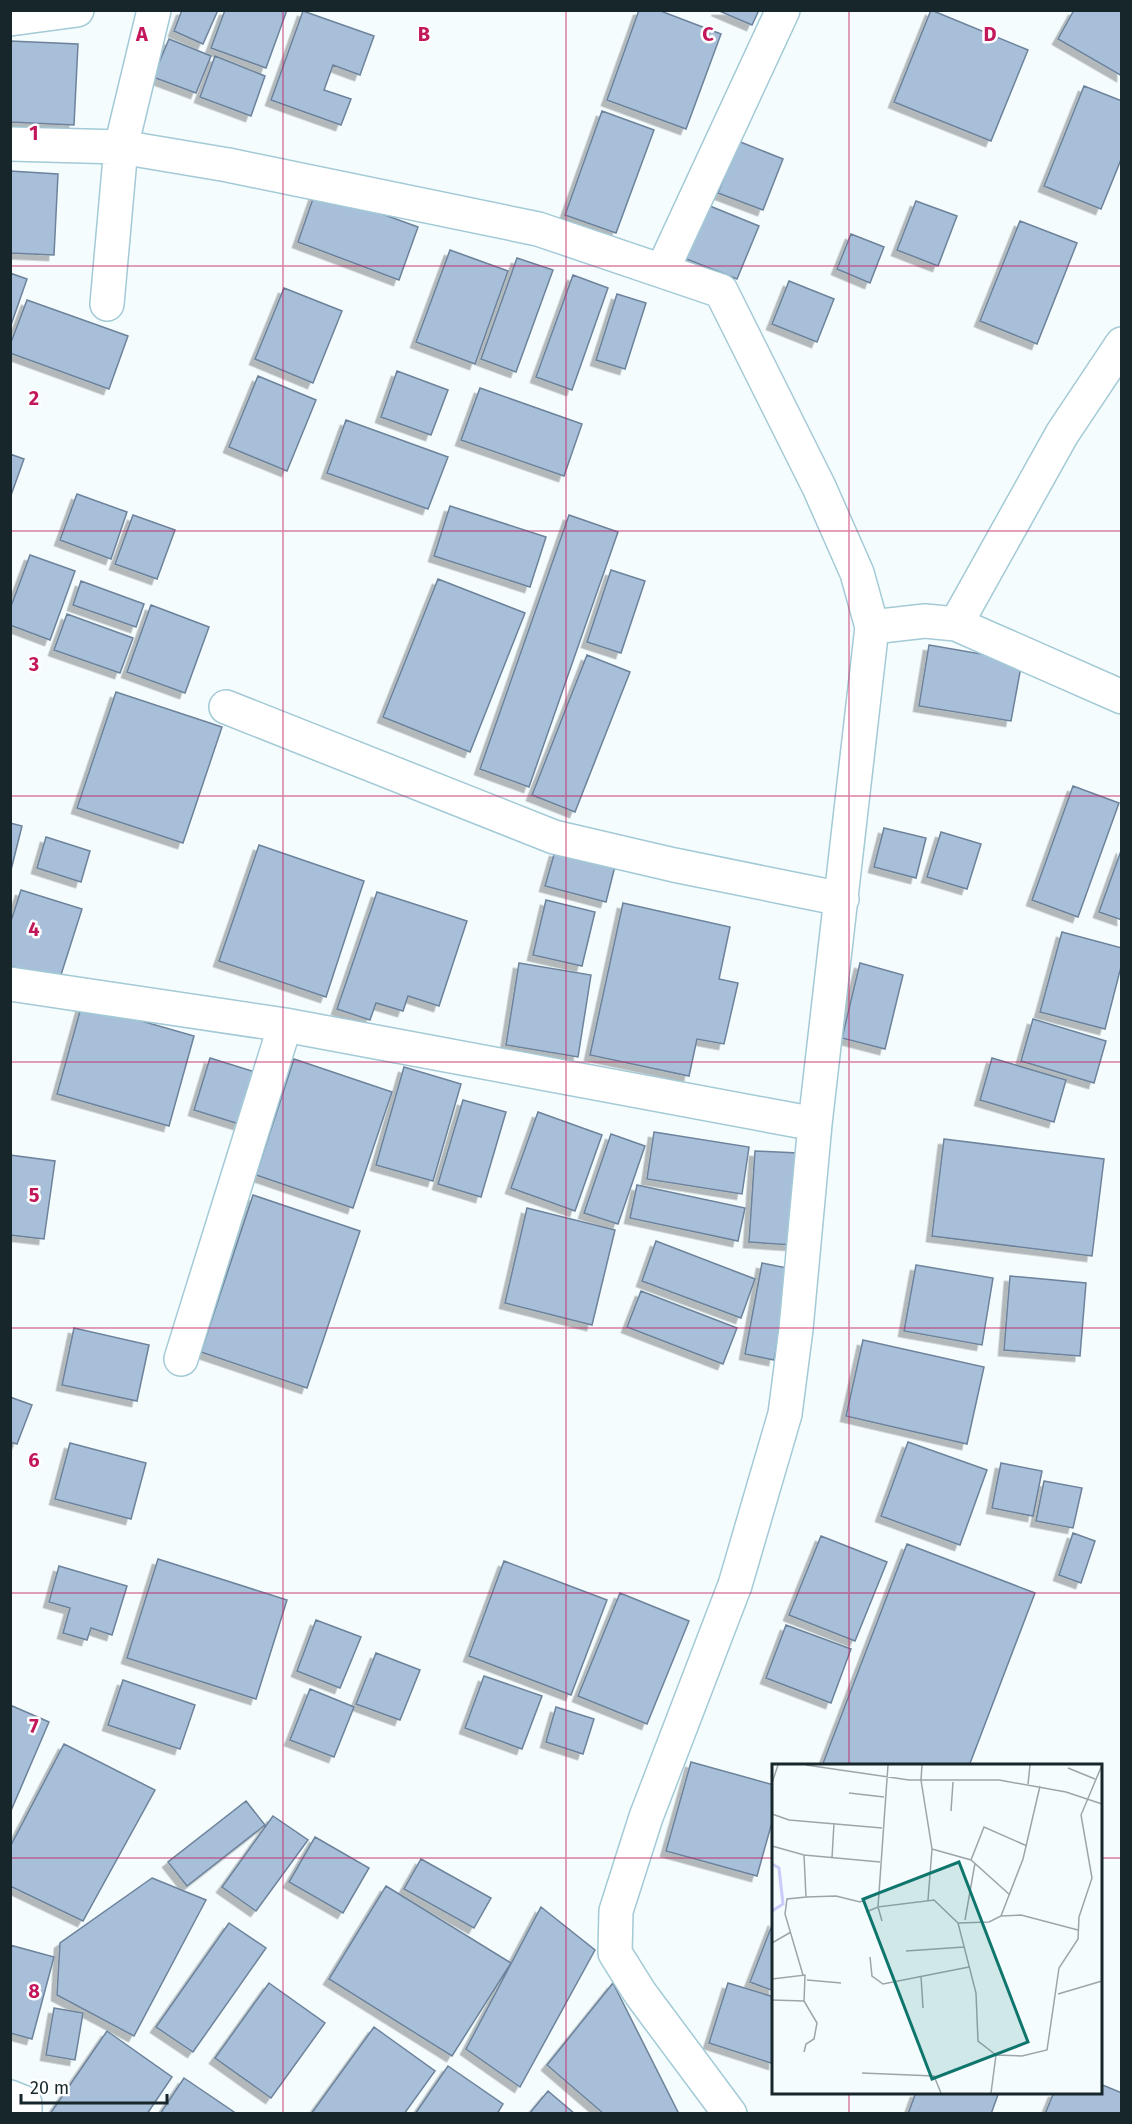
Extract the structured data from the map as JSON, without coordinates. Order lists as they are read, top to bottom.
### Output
{
  "scale_bar": "20 m",
  "grid": {
    "columns": [
      "A",
      "B",
      "C",
      "D"
    ],
    "rows": [
      "1",
      "2",
      "3",
      "4",
      "5",
      "6",
      "7",
      "8"
    ]
  }
}
